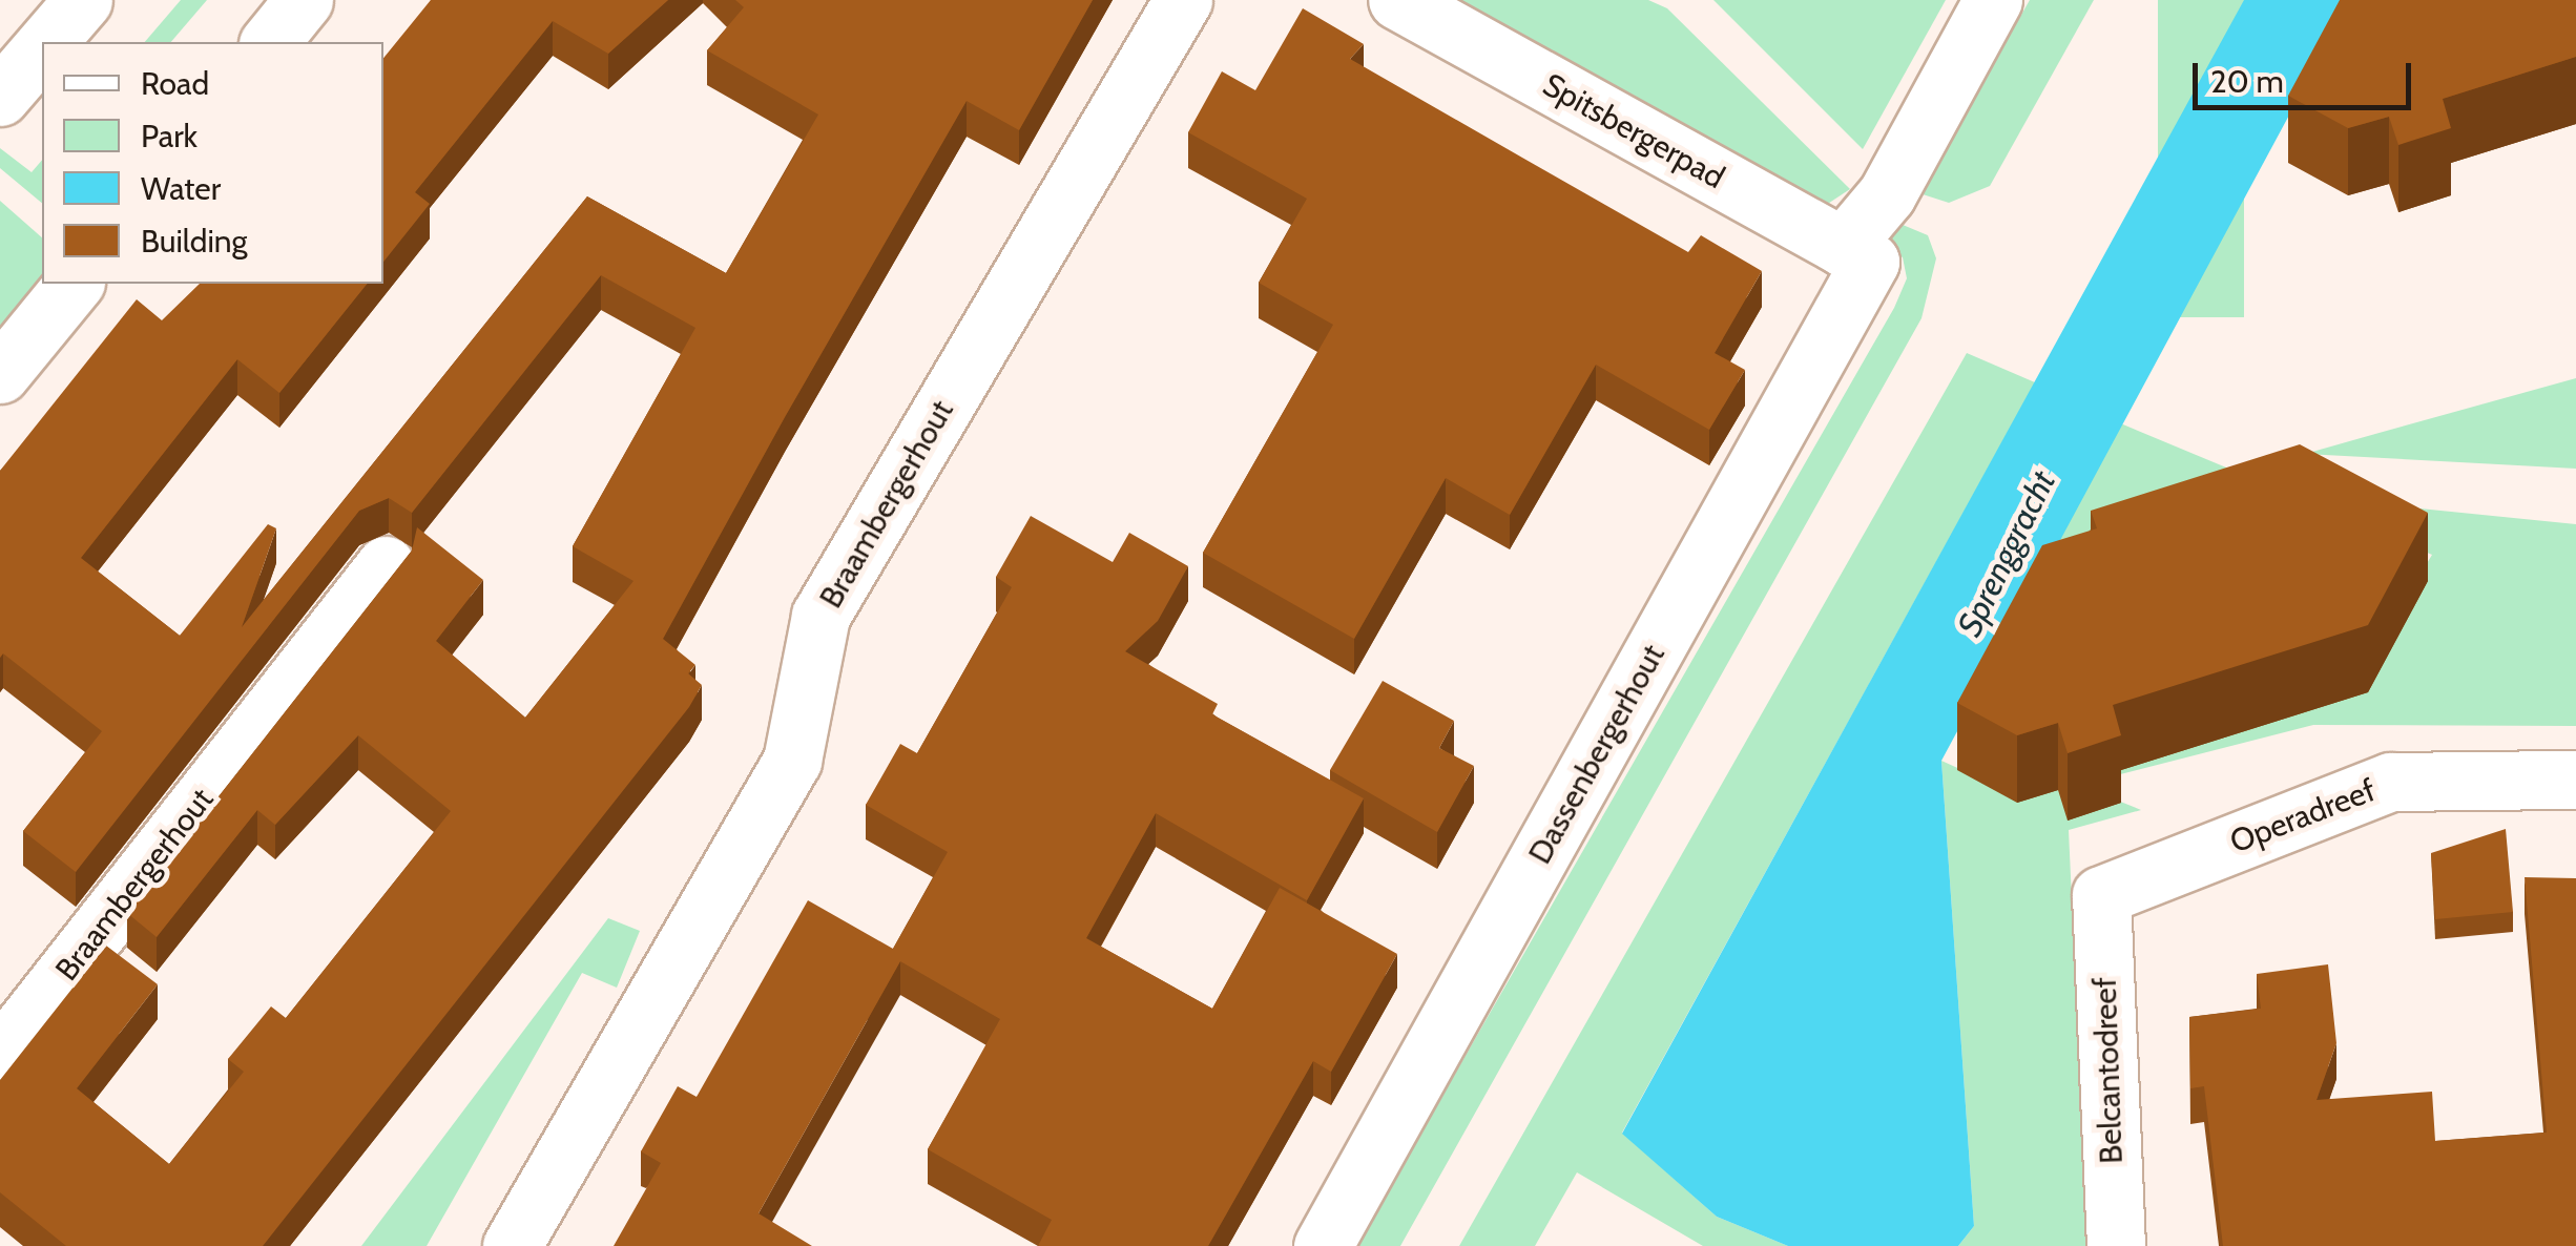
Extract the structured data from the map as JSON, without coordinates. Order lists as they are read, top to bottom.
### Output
{
  "streets": {
    "street": [
      "Spitsbergerpad",
      "Braambergerhout",
      "Dassenbergerhout",
      "Operadreef",
      "Belcantodreef"
    ]
  },
  "crossings": [
    ["Spitsbergerpad", "Dassenbergerhout"],
    ["Operadreef", "Belcantodreef"]
  ],
  "water": ["Sprenggracht"],
  "legend": [
    "Road",
    "Park",
    "Water",
    "Building"
  ],
  "scale_bar": "20 m"
}
